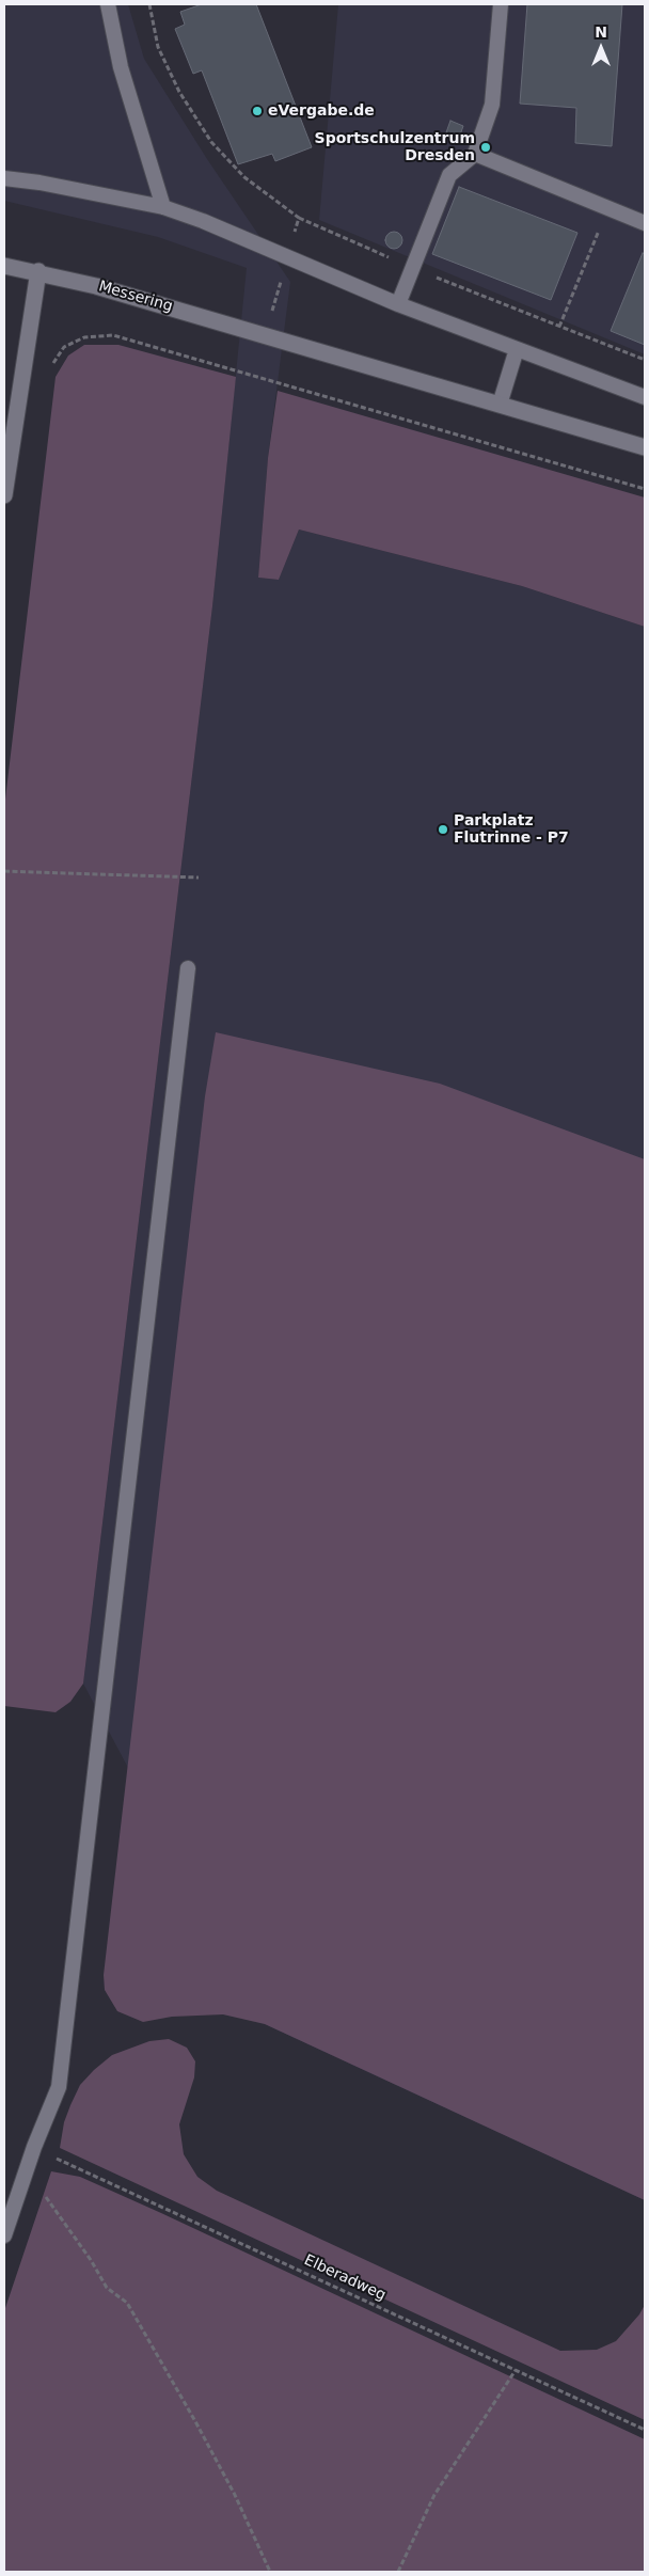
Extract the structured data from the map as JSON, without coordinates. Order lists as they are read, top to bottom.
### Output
{
  "streets": {
    "street": ["Messering"],
    "path": ["Elberadweg"]
  },
  "places": ["eVergabe.de", "Sportschulzentrum Dresden", "Parkplatz Flutrinne - P7"],
  "north": "top"
}
